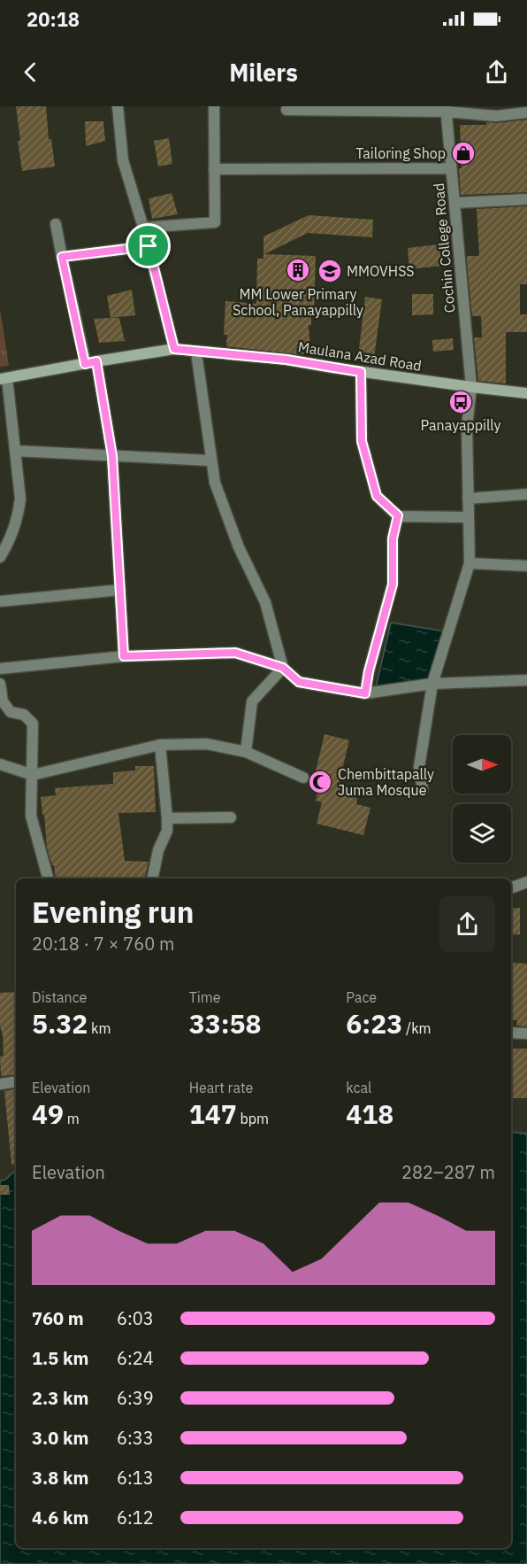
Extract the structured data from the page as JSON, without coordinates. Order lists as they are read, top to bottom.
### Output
{
  "streets": {
    "main road": ["Maulana Azad Road"],
    "street": ["Cochin College Road"]
  },
  "crossings": [
    ["Cochin College Road", "Maulana Azad Road"]
  ],
  "places": {
    "shop": ["Tailoring Shop"],
    "building": ["MM Lower Primary School, Panayappilly"],
    "school or university": ["MMOVHSS"],
    "bus stop": ["Panayappilly"],
    "mosque": ["Chembittapally Juma Mosque"]
  },
  "north": "right",
  "page": {
    "status": "20:18",
    "header": "Milers",
    "heading": ["Evening run", "20:18 · 7 × 760 m"],
    "stats": [
      ["Distance", "5.32 km"],
      ["Time", "33:58"],
      ["Pace", "6:23 /km"],
      ["Elevation", "49 m"],
      ["Heart rate", "147 bpm"],
      ["kcal", "418"]
    ],
    "chart": ["Elevation", "282–287 m"],
    "list": [
      {
        "name": "760 m",
        "note": "6:03"
      },
      {
        "name": "1.5 km",
        "note": "6:24"
      },
      {
        "name": "2.3 km",
        "note": "6:39"
      },
      {
        "name": "3.0 km",
        "note": "6:33"
      },
      {
        "name": "3.8 km",
        "note": "6:13"
      },
      {
        "name": "4.6 km",
        "note": "6:12"
      }
    ]
  }
}
